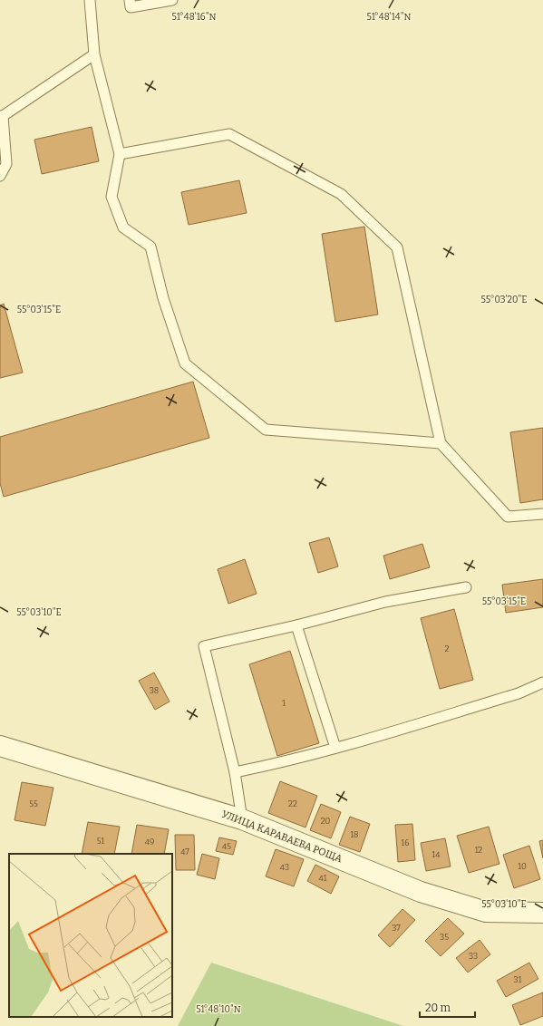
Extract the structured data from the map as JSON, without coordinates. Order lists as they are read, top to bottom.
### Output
{
  "streets": {
    "street": ["УЛИЦА КАРАВАЕВА РОЩА"]
  },
  "house_numbers": [
    "2",
    "38",
    "1",
    "55",
    "22",
    "20",
    "18",
    "51",
    "49",
    "16",
    "45",
    "12",
    "47",
    "14",
    "10",
    "43",
    "41",
    "37",
    "35",
    "33",
    "31"
  ],
  "scale_bar": "20 m",
  "coordinates": [
    "51°48'16\"N",
    "51°48'14\"N",
    "55°03'20\"E",
    "55°03'15\"E",
    "55°03'10\"E",
    "51°48'10\"N"
  ]
}
